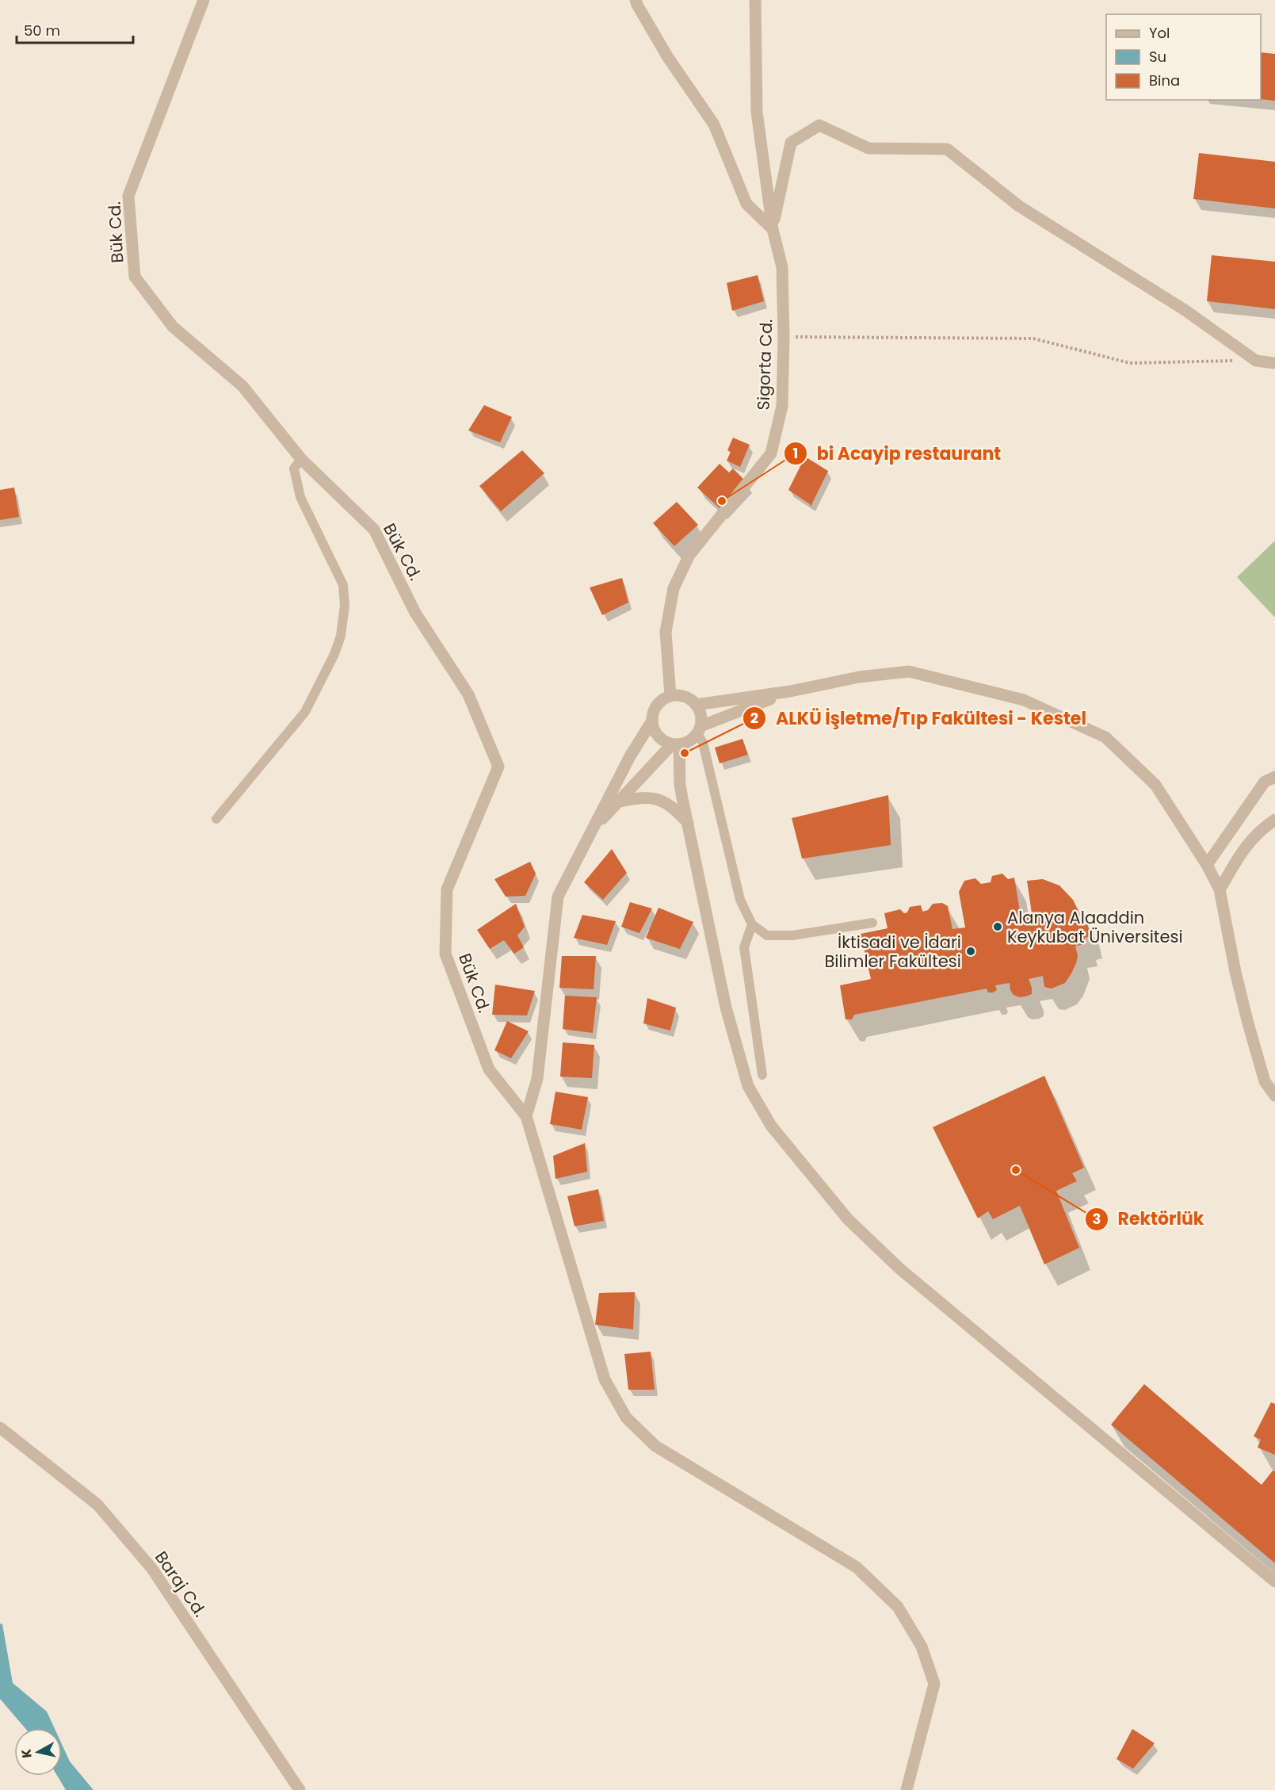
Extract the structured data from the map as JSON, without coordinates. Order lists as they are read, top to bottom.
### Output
{
  "streets": {
    "street": ["Bük Cd.", "Sigorta Cd.", "Baraj Cd."]
  },
  "places": [
    "bi Acayip restaurant",
    "ALKÜ İşletme/Tıp Fakültesi - Kestel",
    "Alanya Alaaddin Keykubat Üniversitesi",
    "İktisadi ve İdari Bilimler Fakültesi",
    "Rektörlük"
  ],
  "legend": ["Yol", "Su", "Bina"],
  "scale_bar": "50 m",
  "north": "left"
}
